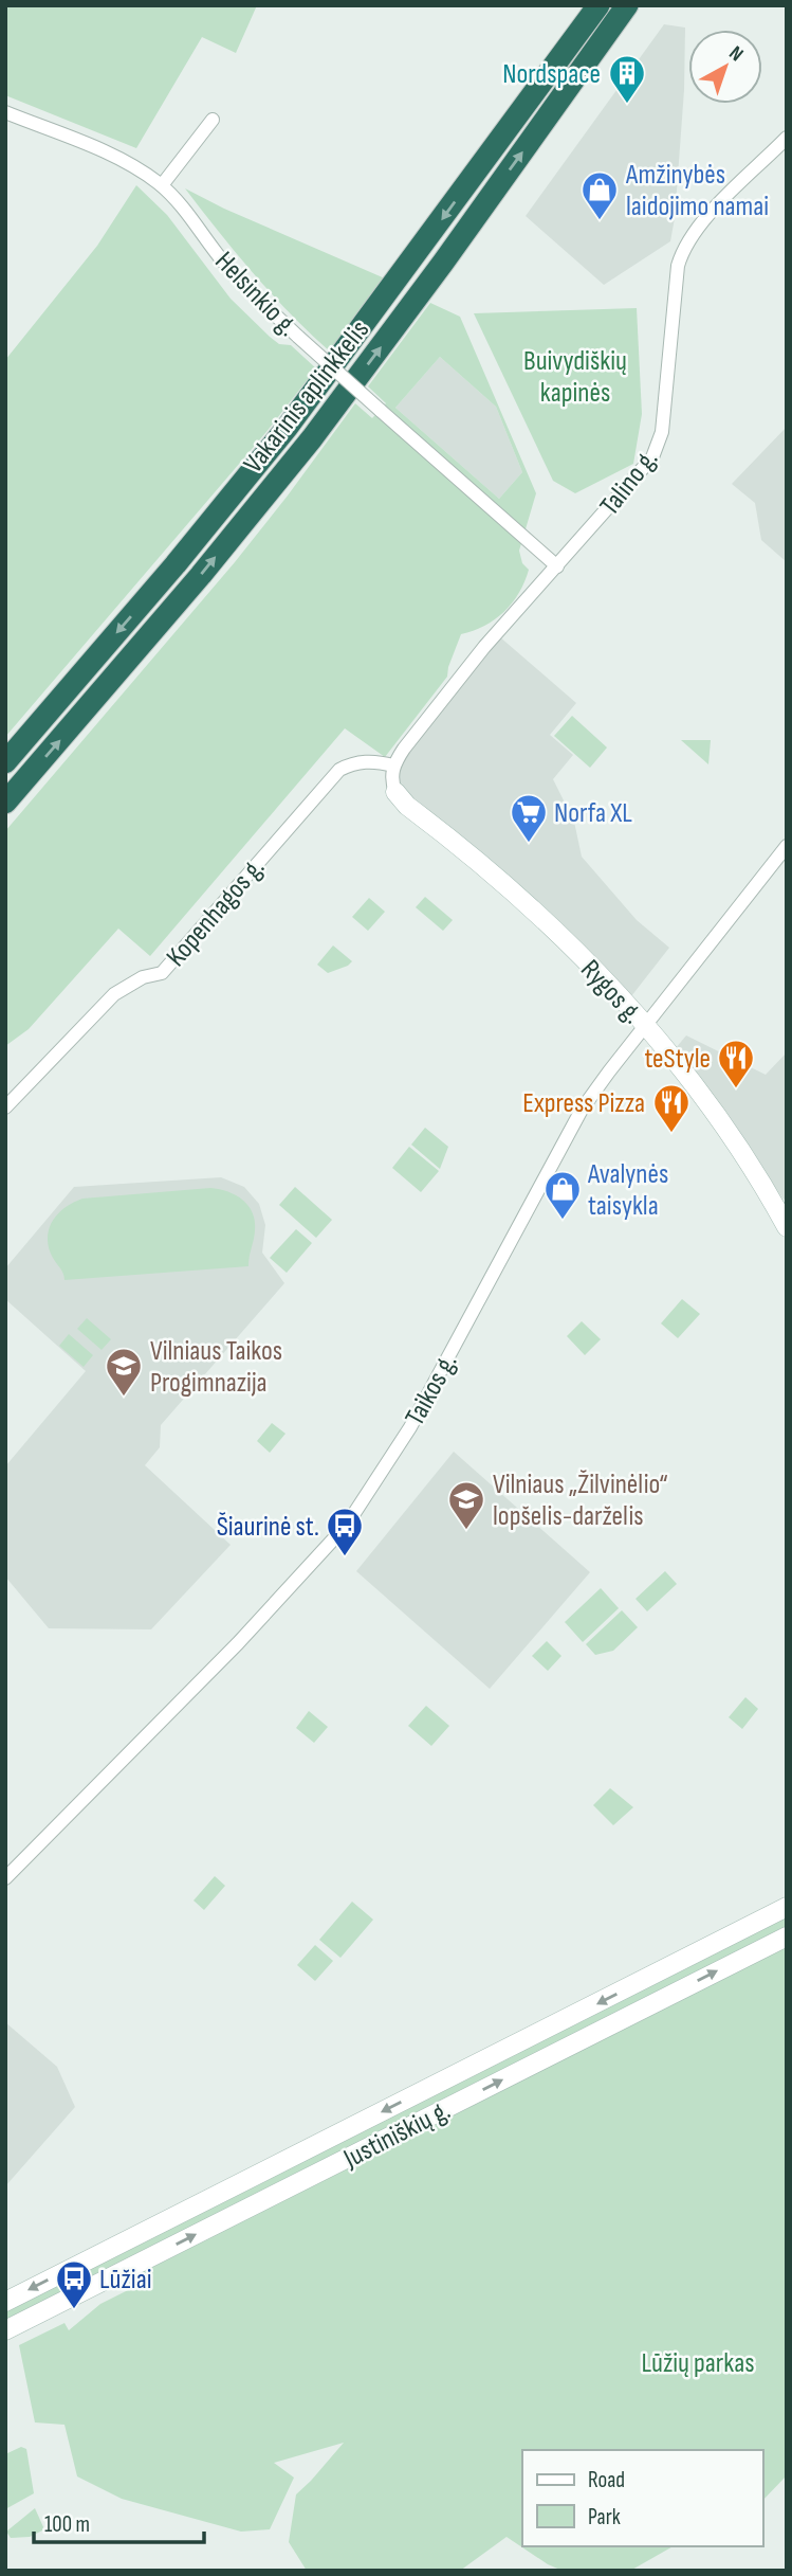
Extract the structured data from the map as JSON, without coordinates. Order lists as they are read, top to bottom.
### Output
{
  "streets": {
    "highway": ["Vakarinis aplinkkelis"],
    "main road": ["Rygos g.", "Justiniškių g."],
    "street": [
      "Helsinkio g.",
      "Talino g.",
      "Kopenhagos g.",
      "Taikos g."
    ]
  },
  "crossings": [
    ["Helsinkio g.", "Talino g."],
    ["Talino g.", "Kopenhagos g."],
    ["Rygos g.", "Taikos g."]
  ],
  "parks": ["Buivydiškių kapinės", "Lūžių parkas"],
  "places": {
    "building": ["Nordspace"],
    "shop": ["Amžinybės laidojimo namai", "Avalynės taisykla"],
    "supermarket": ["Norfa XL"],
    "restaurant": ["teStyle", "Express Pizza"],
    "school or university": ["Vilniaus Taikos Progimnazija", "Vilniaus „Žilvinėlio“ lopšelis-darželis"],
    "bus stop": ["Šiaurinė st.", "Lūžiai"]
  },
  "legend": ["Road", "Park"],
  "scale_bar": "100 m",
  "north": "top right"
}
